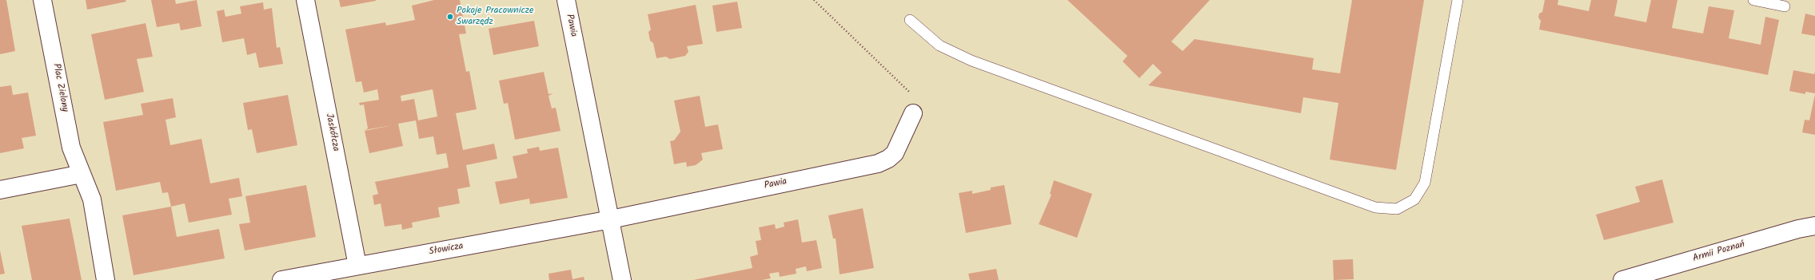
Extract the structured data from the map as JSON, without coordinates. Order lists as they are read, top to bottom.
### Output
{
  "streets": {
    "street": [
      "Pawia",
      "Plac Zielony",
      "Jaskółcza",
      "Słowicza",
      "Armii Poznań"
    ]
  },
  "crossings": [
    ["Pawia", "Słowicza"],
    ["Jaskółcza", "Słowicza"]
  ],
  "places": ["Pokoje Pracownicze Swarzędz"]
}
